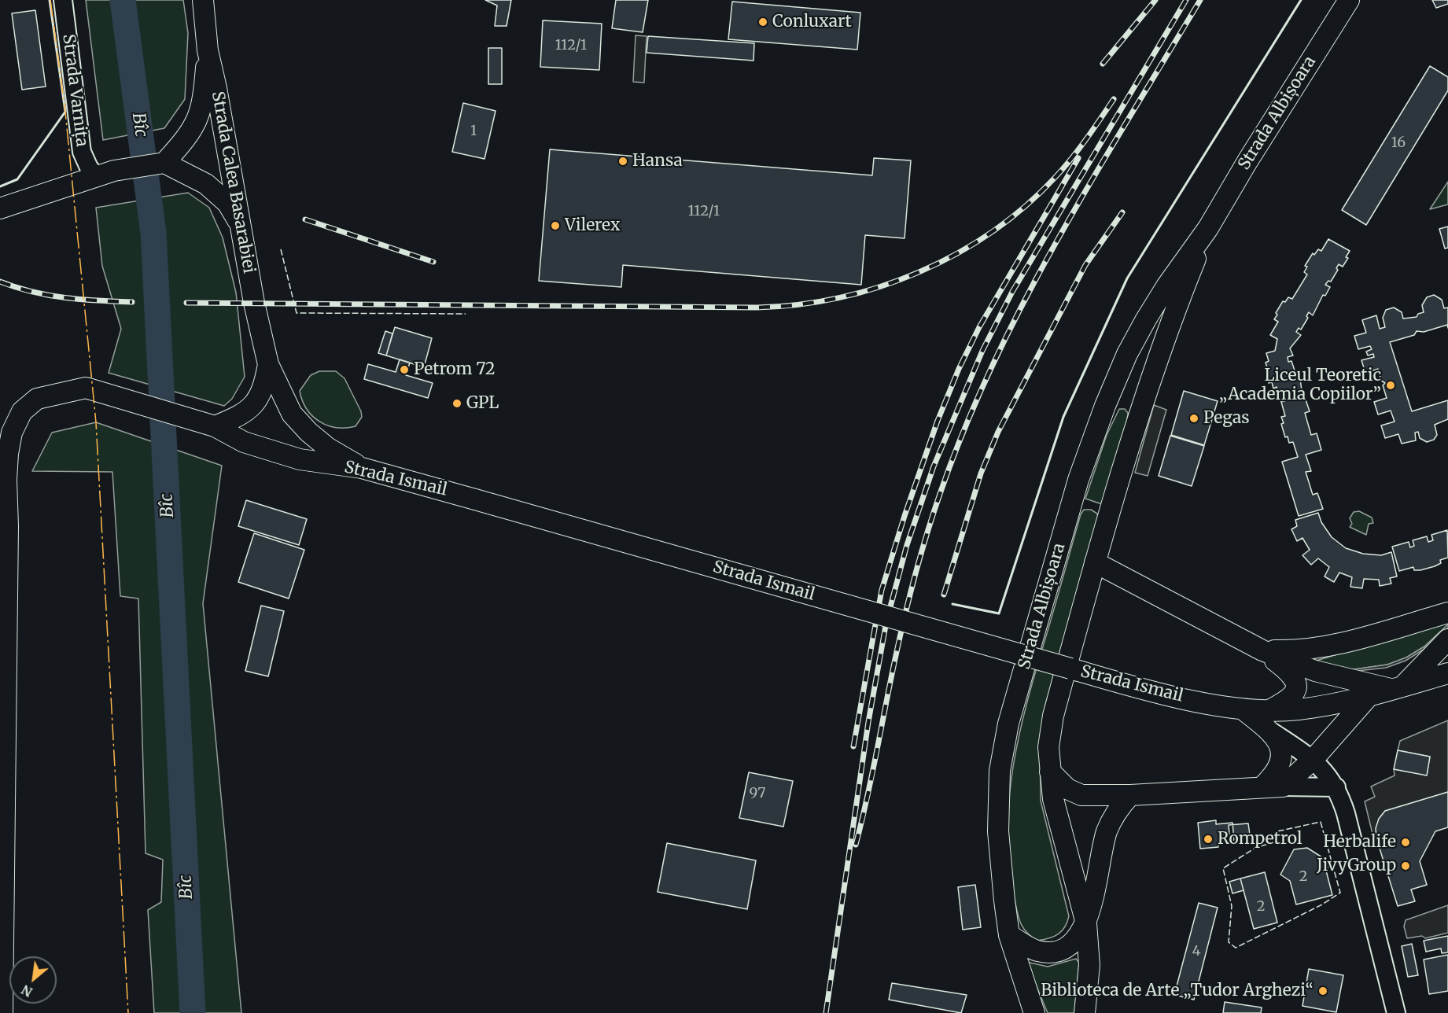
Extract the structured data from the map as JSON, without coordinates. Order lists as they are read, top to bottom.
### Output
{
  "streets": {
    "main road": ["Strada Albișoara", "Strada Calea Basarabiei", "Strada Ismail"],
    "street": ["Strada Varnița"]
  },
  "crossings": [
    ["Strada Calea Basarabiei", "Strada Ismail"]
  ],
  "water": ["Bîc"],
  "places": [
    "Conluxart",
    "Hansa",
    "Vilerex",
    "Petrom 72",
    "Liceul Teoretic „Academia Copiilor”",
    "GPL",
    "Pegas",
    "Rompetrol",
    "Herbalife",
    "JivyGroup",
    "Biblioteca de Arte „Tudor Arghezi“"
  ],
  "house_numbers": [
    "112/1",
    "1",
    "16",
    "112/1",
    "97",
    "2",
    "2",
    "4"
  ],
  "north": "bottom left"
}
